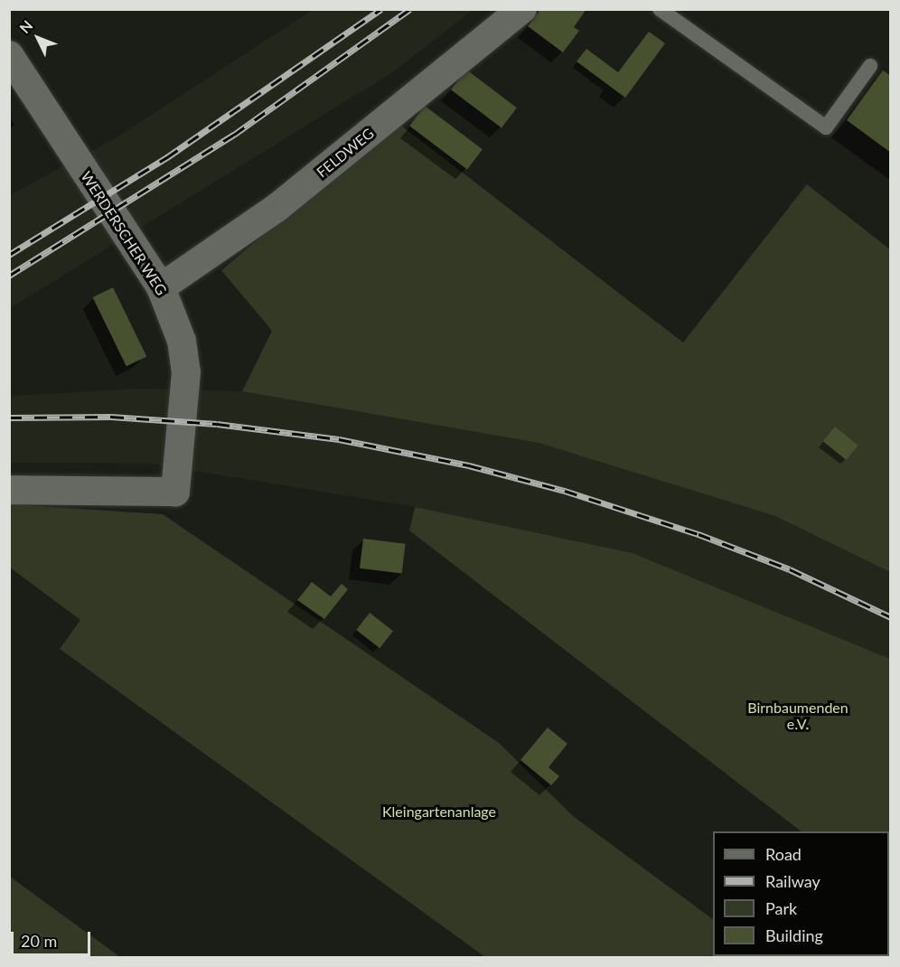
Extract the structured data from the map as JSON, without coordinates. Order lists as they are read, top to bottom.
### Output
{
  "streets": {
    "street": ["FELDWEG", "WERDERSCHER WEG"]
  },
  "crossings": [
    ["FELDWEG", "WERDERSCHER WEG"]
  ],
  "parks": ["Birnbaumenden e.V.", "Kleingartenanlage"],
  "legend": [
    "Road",
    "Railway",
    "Park",
    "Building"
  ],
  "scale_bar": "20 m",
  "north": "top left"
}
